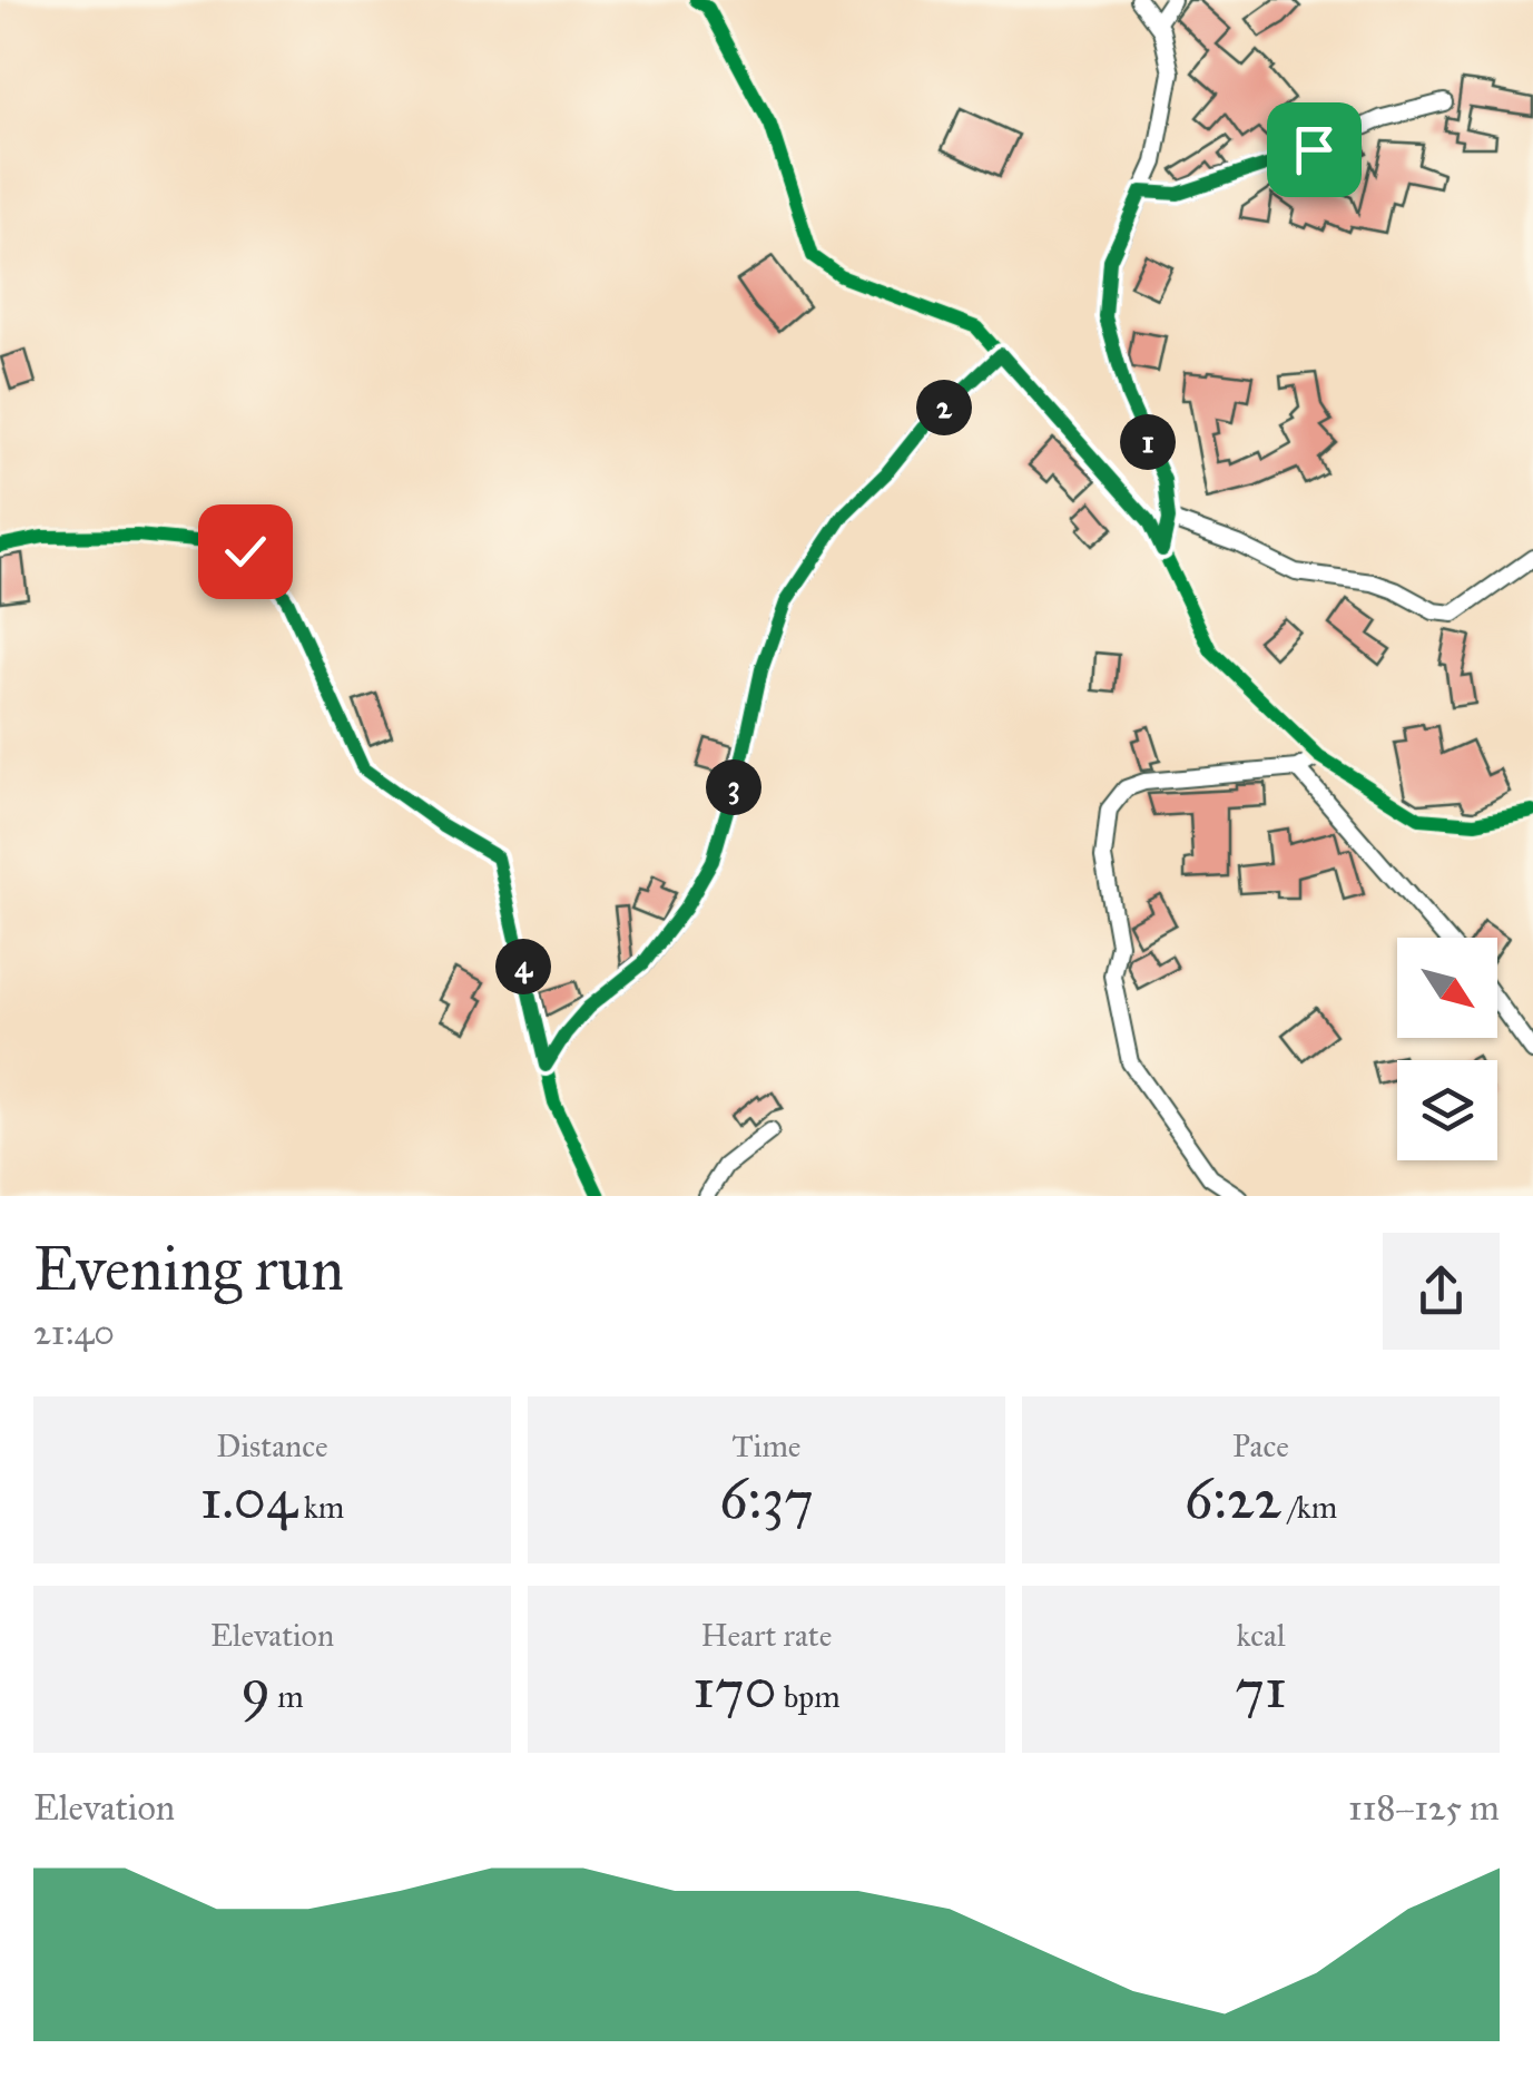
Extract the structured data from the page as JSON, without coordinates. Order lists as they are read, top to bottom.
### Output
{
  "north": "bottom right",
  "page": {
    "pins": [
      "2",
      "1",
      "3",
      "4"
    ],
    "heading": ["Evening run", "21:40"],
    "stats": [
      ["Distance", "1.04 km"],
      ["Time", "6:37"],
      ["Pace", "6:22 /km"],
      ["Elevation", "9 m"],
      ["Heart rate", "170 bpm"],
      ["kcal", "71"]
    ],
    "chart": ["Elevation", "118–125 m"]
  }
}
